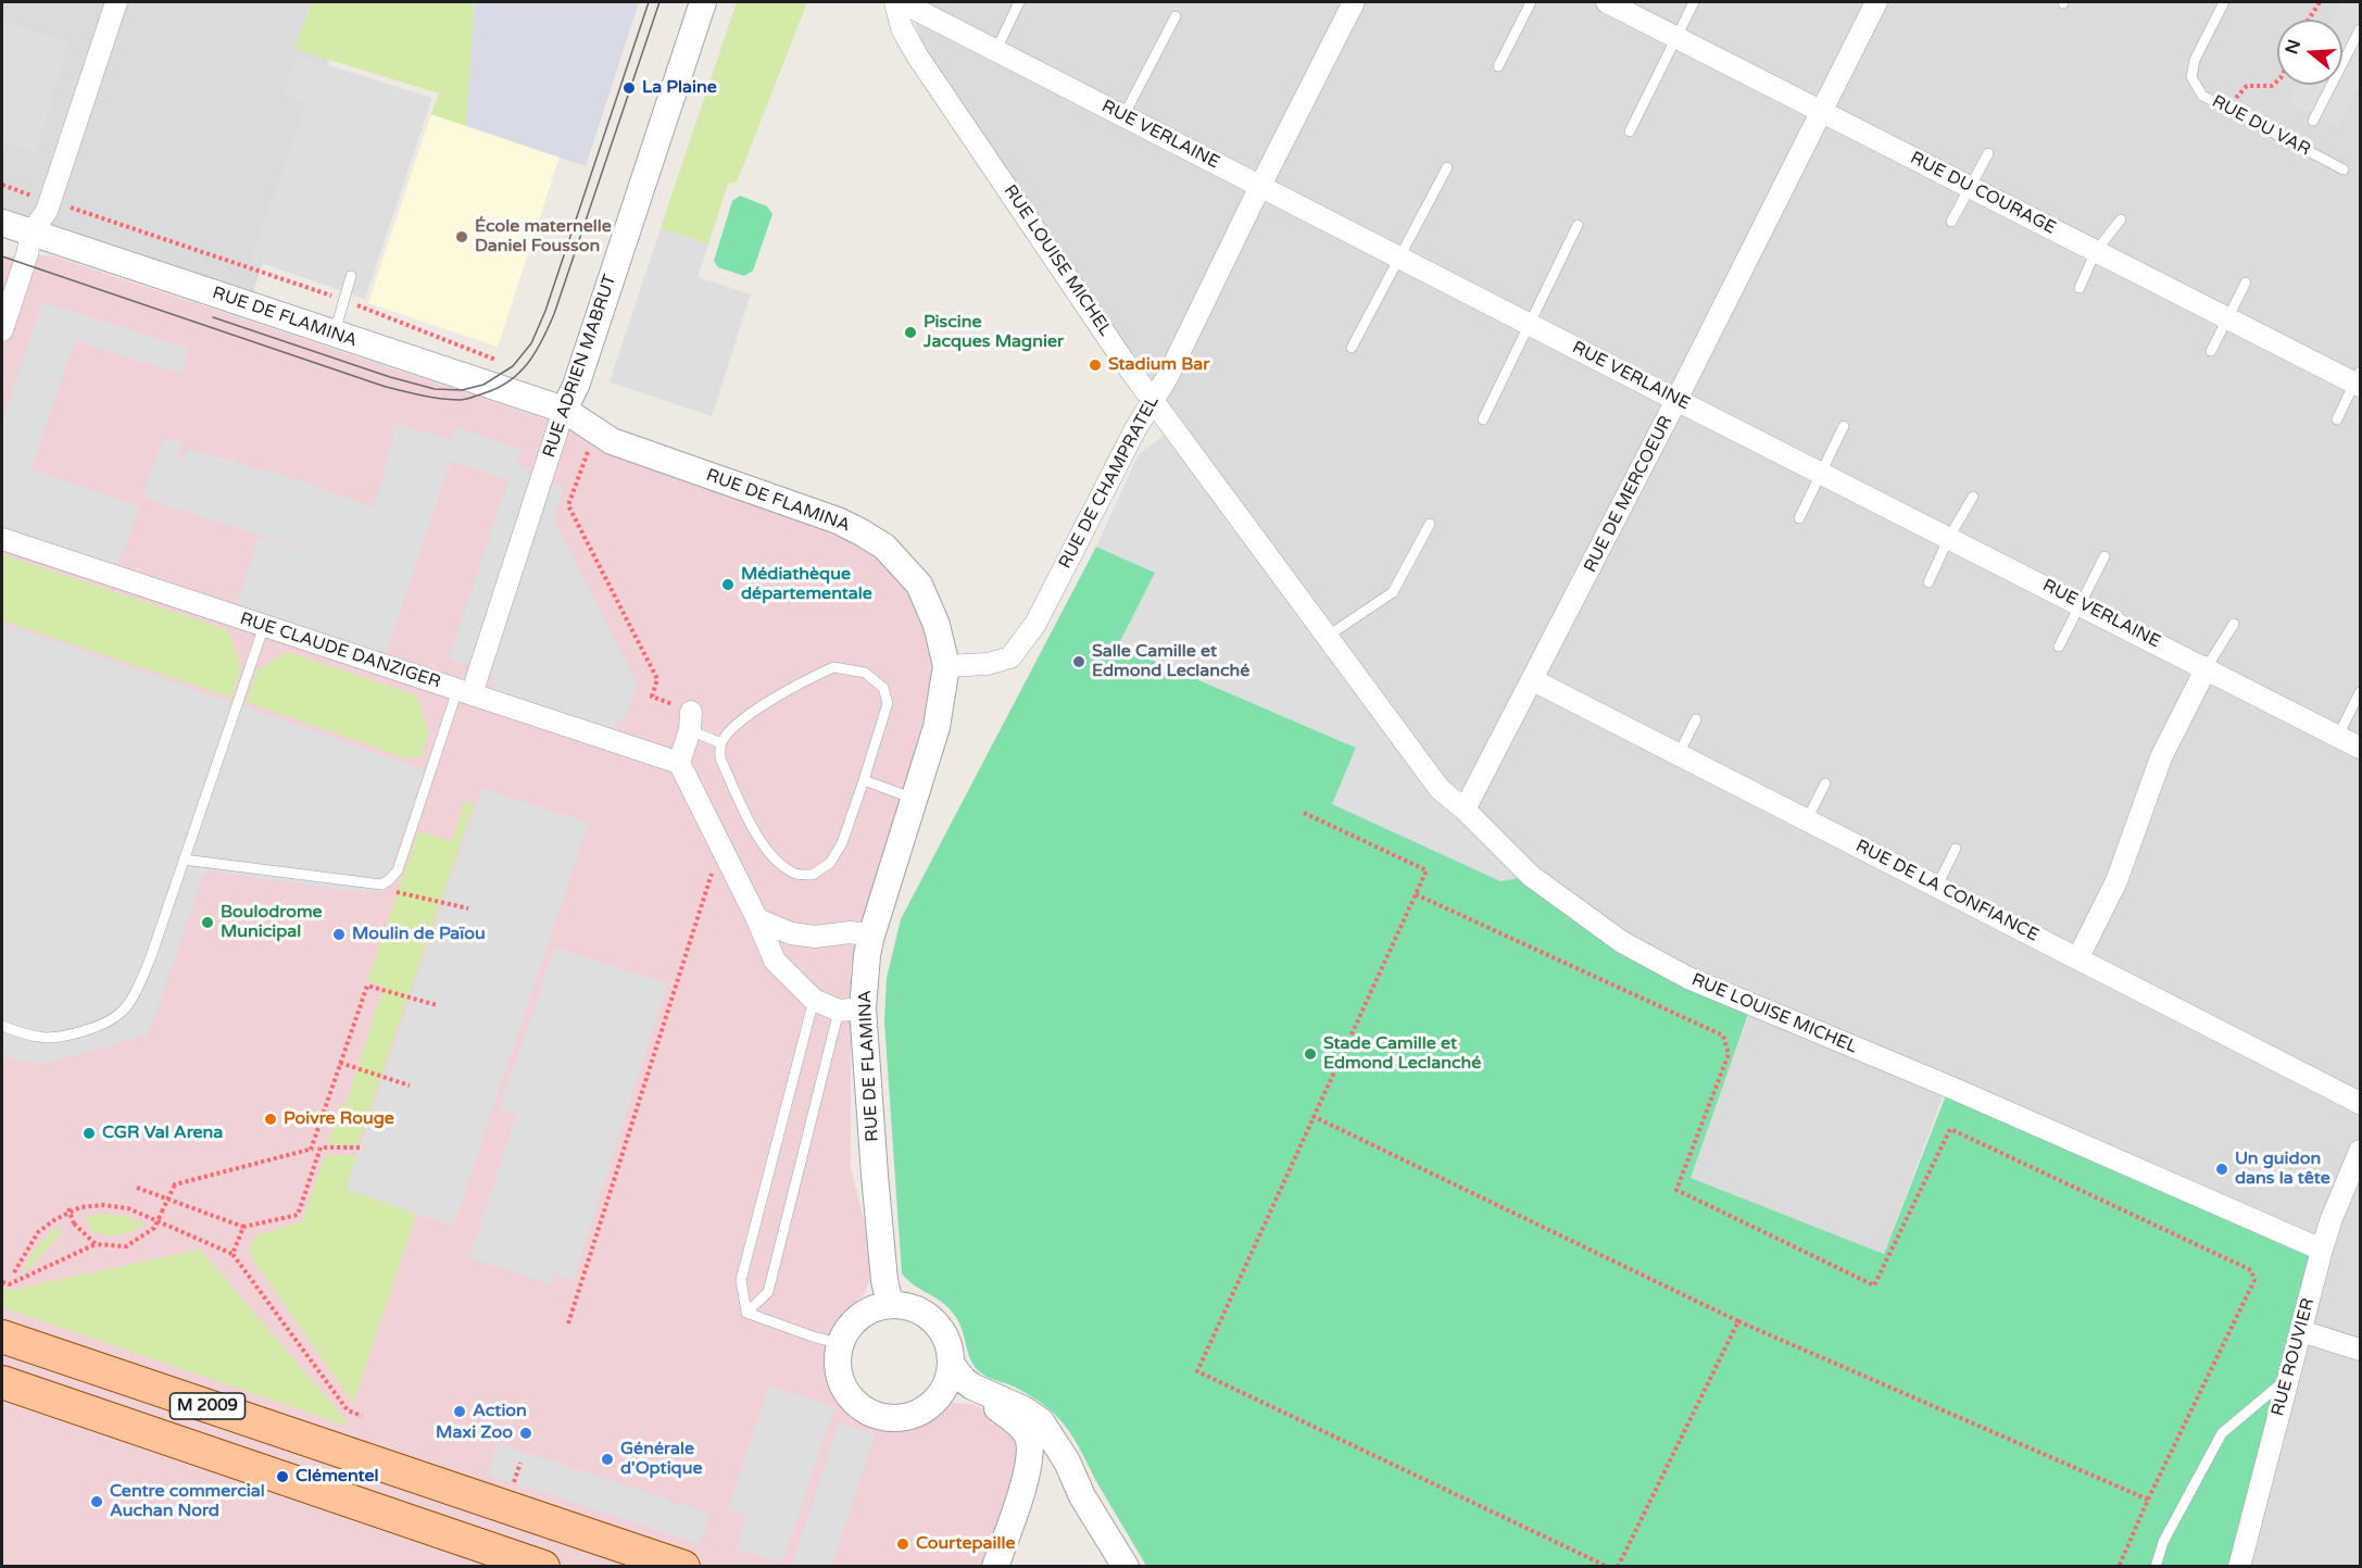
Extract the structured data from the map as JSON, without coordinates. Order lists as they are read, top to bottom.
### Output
{
  "streets": {
    "main road": ["M 2009"],
    "street": [
      "RUE VERLAINE",
      "RUE DU COURAGE",
      "RUE LOUISE MICHEL",
      "RUE DE FLAMINA",
      "RUE ADRIEN MABRUT",
      "RUE DE CHAMPRATEL",
      "RUE DE MERCOEUR",
      "RUE CLAUDE DANZIGER",
      "RUE DE LA CONFIANCE",
      "RUE ROUVIER"
    ],
    "lane": ["RUE DU VAR"]
  },
  "crossings": [
    ["RUE VERLAINE", "RUE DE CHAMPRATEL"],
    ["RUE VERLAINE", "RUE DE MERCOEUR"],
    ["RUE DU COURAGE", "RUE DE MERCOEUR"],
    ["RUE LOUISE MICHEL", "RUE DE CHAMPRATEL"],
    ["RUE LOUISE MICHEL", "RUE DE MERCOEUR"],
    ["RUE LOUISE MICHEL", "RUE ROUVIER"],
    ["RUE DE FLAMINA", "RUE ADRIEN MABRUT"],
    ["RUE DE FLAMINA", "RUE DE CHAMPRATEL"],
    ["RUE ADRIEN MABRUT", "RUE CLAUDE DANZIGER"],
    ["RUE DE MERCOEUR", "RUE DE LA CONFIANCE"]
  ],
  "places": [
    "La Plaine",
    "École maternelle Daniel Fousson",
    "Piscine Jacques Magnier",
    "Stadium Bar",
    "Médiathèque départementale",
    "Salle Camille et Edmond Leclanché",
    "Boulodrome Municipal",
    "Moulin de Païou",
    "Stade Camille et Edmond Leclanché",
    "Poivre Rouge",
    "CGR Val Arena",
    "Un guidon dans la tête",
    "Action",
    "Maxi Zoo",
    "Générale d'Optique",
    "Clémentel",
    "Centre commercial Auchan Nord",
    "Courtepaille"
  ],
  "north": "left"
}
